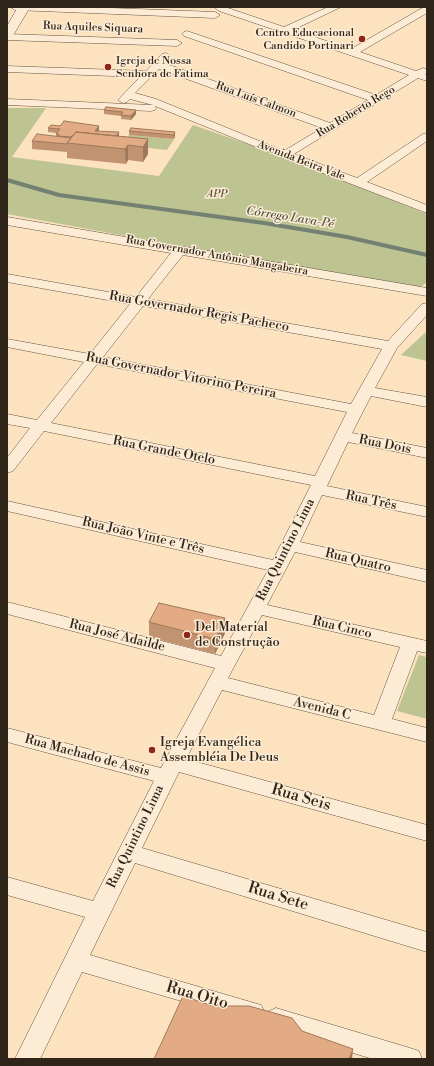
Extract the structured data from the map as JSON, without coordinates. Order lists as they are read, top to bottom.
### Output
{
  "streets": {
    "street": [
      "Rua Aquiles Siquara",
      "Rua Luís Calmon",
      "Rua Roberto Rego",
      "Avenida Beira Vale",
      "Rua Governador Antônio Mangabeira",
      "Rua Governador Regis Pacheco",
      "Rua Governador Vitorino Pereira",
      "Rua Dois",
      "Rua Grande Otelo",
      "Rua Três",
      "Rua João Vinte e Três",
      "Rua Quintino Lima",
      "Rua Quatro",
      "Rua Cinco",
      "Rua José Adailde",
      "Avenida C",
      "Rua Machado de Assis",
      "Rua Seis",
      "Rua Sete",
      "Rua Oito"
    ]
  },
  "crossings": [
    ["Rua Luís Calmon", "Rua Roberto Rego"],
    ["Rua Roberto Rego", "Avenida Beira Vale"],
    ["Rua Governador Regis Pacheco", "Rua Quintino Lima"],
    ["Rua Governador Vitorino Pereira", "Rua Quintino Lima"],
    ["Rua Dois", "Rua Quintino Lima"],
    ["Rua Grande Otelo", "Rua Três"],
    ["Rua Grande Otelo", "Rua Quintino Lima"],
    ["Rua Três", "Rua Quintino Lima"],
    ["Rua João Vinte e Três", "Rua Quintino Lima"],
    ["Rua Quintino Lima", "Rua Quatro"],
    ["Rua Quintino Lima", "Rua Cinco"],
    ["Rua Quintino Lima", "Rua José Adailde"],
    ["Rua Quintino Lima", "Avenida C"],
    ["Rua Quintino Lima", "Rua Machado de Assis"],
    ["Rua Quintino Lima", "Rua Seis"],
    ["Rua Quintino Lima", "Rua Sete"],
    ["Rua Quintino Lima", "Rua Oito"],
    ["Rua Machado de Assis", "Rua Seis"]
  ],
  "water": ["Córrego Lava-Pé"],
  "parks": ["APP"],
  "places": [
    "Centro Educacional Candido Portinari",
    "Igreja de Nossa Senhora de Fatima",
    "Del Material de Construção",
    "Igreja Evangélica Assembléia De Deus"
  ]
}
